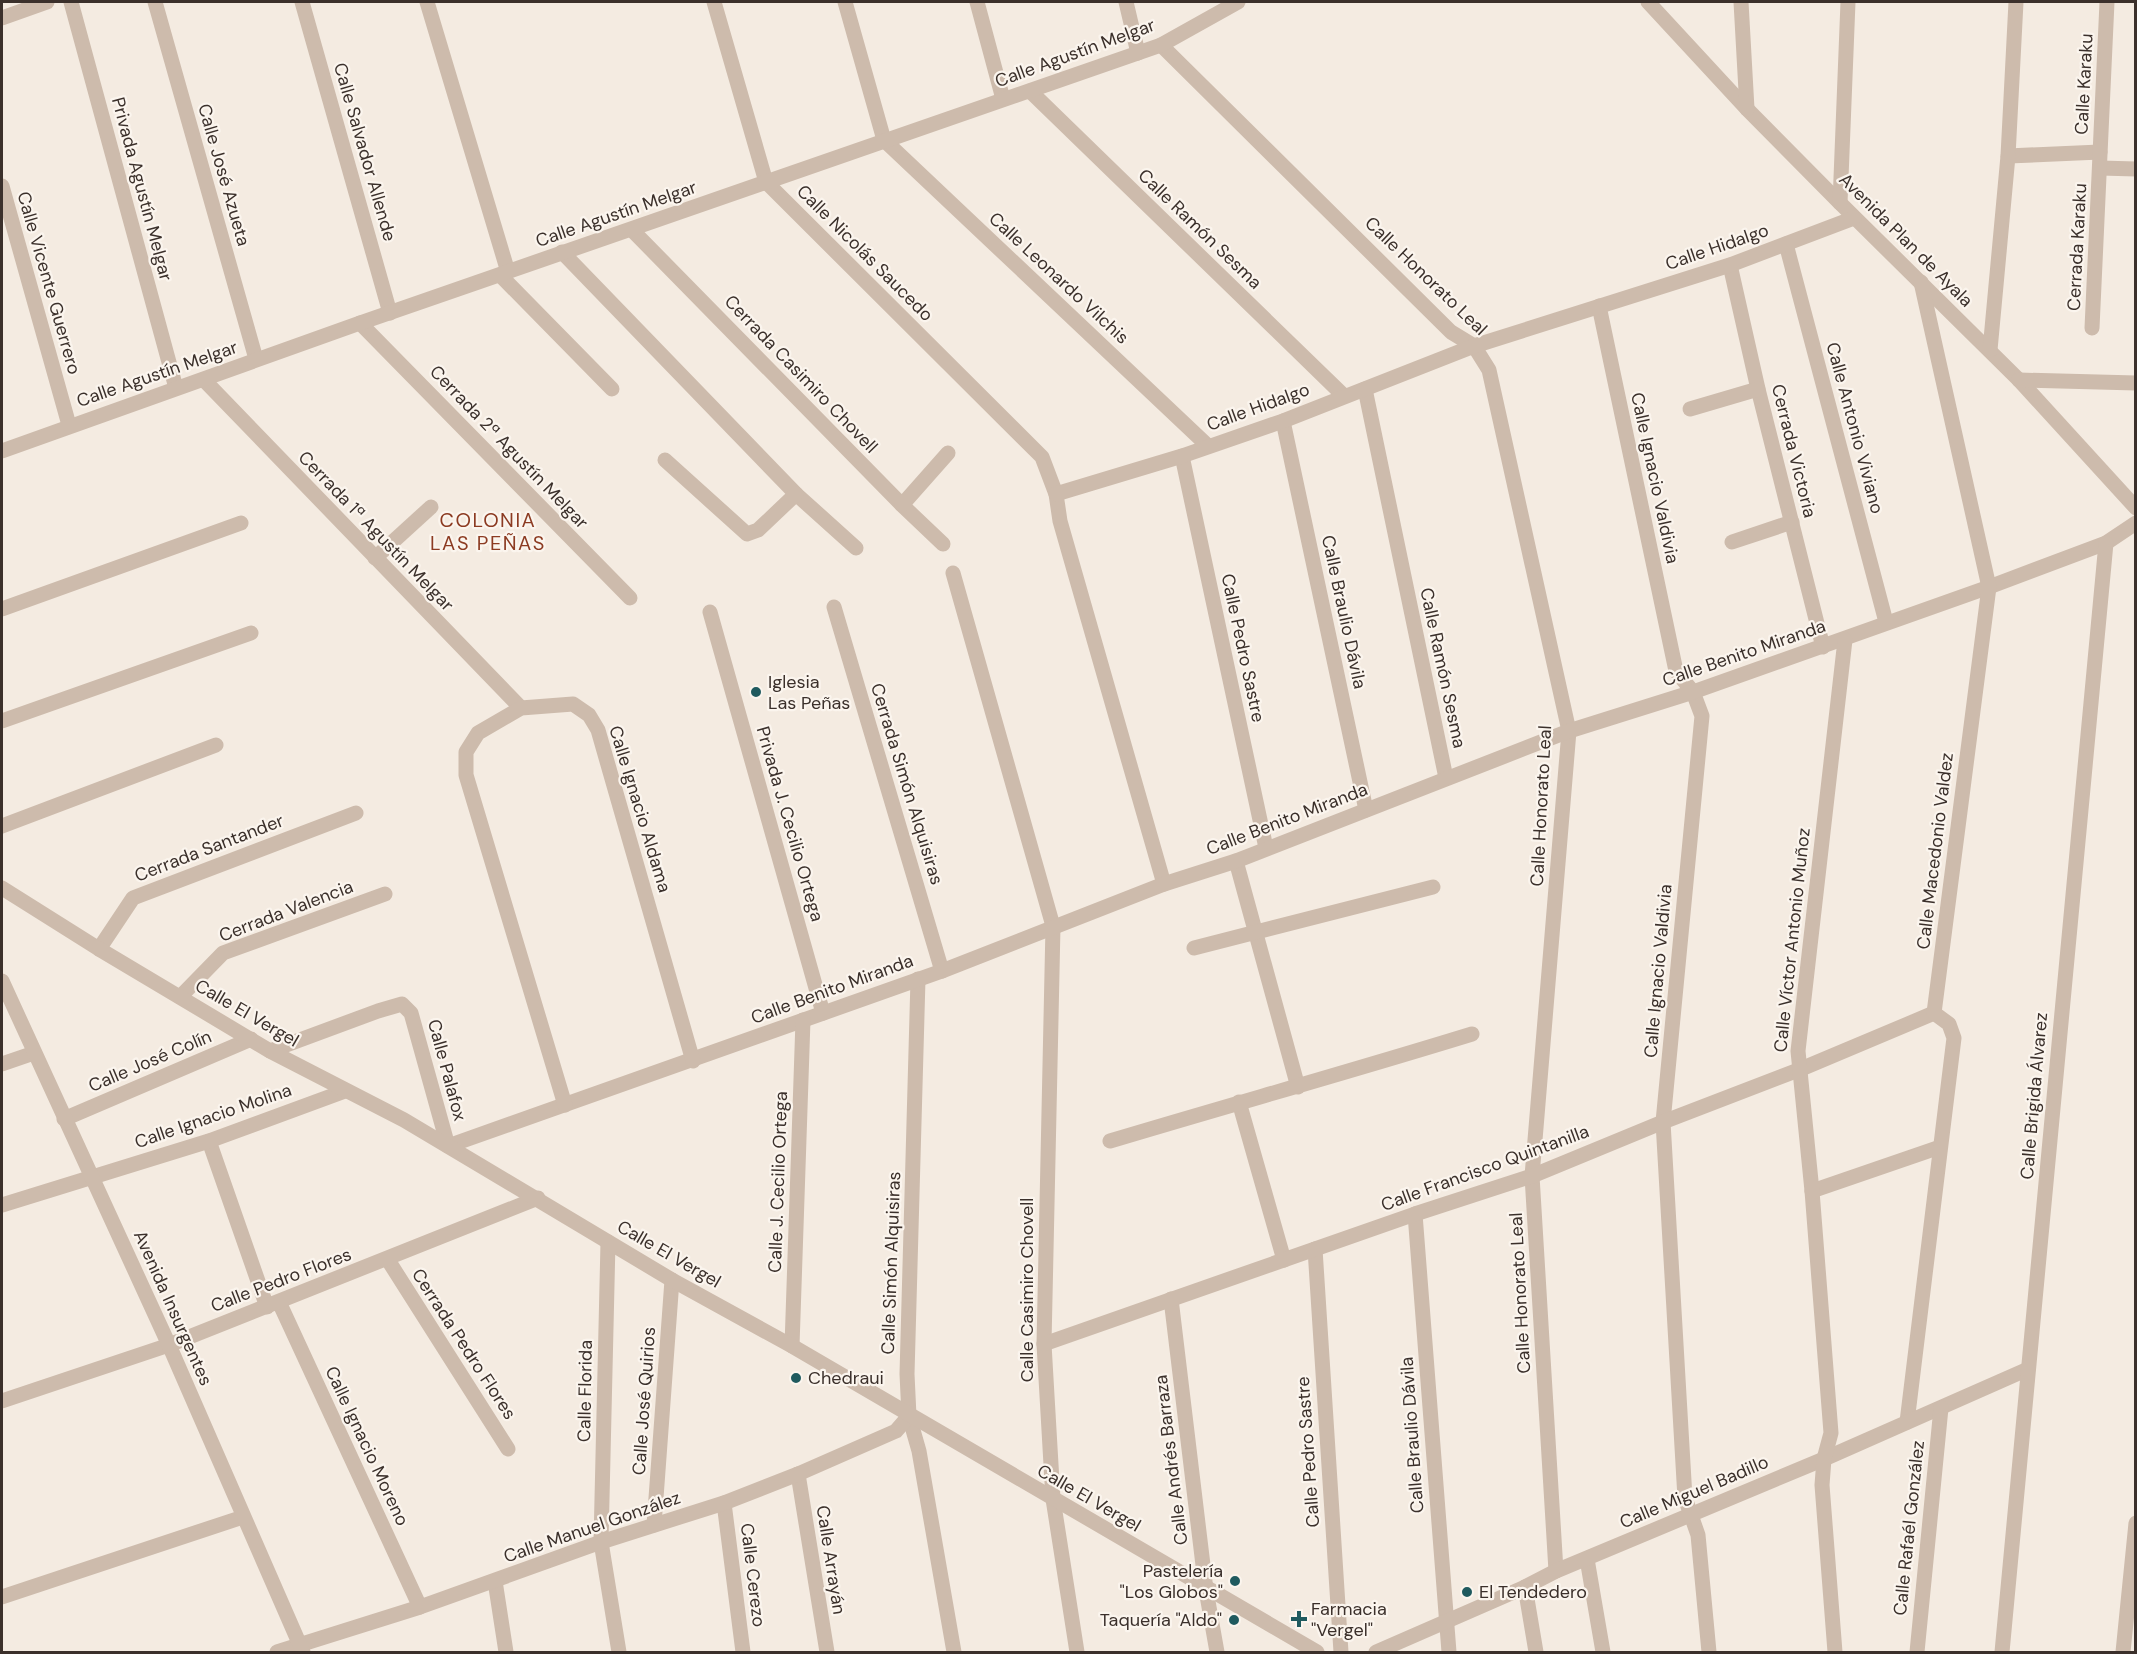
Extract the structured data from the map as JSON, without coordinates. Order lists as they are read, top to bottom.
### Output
{
  "streets": {
    "street": [
      "Calle Agustín Melgar",
      "Calle Karaku",
      "Calle Salvador Allende",
      "Calle José Azueta",
      "Privada Agustín Melgar",
      "Calle Ramón Sesma",
      "Avenida Plan de Ayala",
      "Calle Hidalgo",
      "Cerrada Karaku",
      "Calle Nicolás Saucedo",
      "Calle Honorato Leal",
      "Calle Leonardo Vilchis",
      "Calle Vicente Guerrero",
      "Cerrada Casimiro Chovell",
      "Calle Antonio Viviano",
      "Cerrada 2ª Agustín Melgar",
      "Cerrada Victoria",
      "Calle Ignacio Valdivia",
      "Cerrada 1ª Agustín Melgar",
      "Calle Braulio Dávila",
      "Calle Pedro Sastre",
      "Calle Benito Miranda",
      "Cerrada Simón Alquisiras",
      "Calle Ignacio Aldama",
      "Privada J. Cecilio Ortega",
      "Cerrada Santander",
      "Calle Macedonio Valdez",
      "Cerrada Valencia",
      "Calle Víctor Antonio Muñoz",
      "Calle El Vergel",
      "Calle José Colín",
      "Calle Palafox",
      "Calle Brigida Álvarez",
      "Calle Ignacio Molina",
      "Calle Francisco Quintanilla",
      "Calle J. Cecilio Ortega",
      "Calle Simón Alquisiras",
      "Calle Pedro Flores",
      "Calle Casimiro Chovell",
      "Avenida Insurgentes",
      "Cerrada Pedro Flores",
      "Calle Florida",
      "Calle José Quirios",
      "Calle Ignacio Moreno",
      "Calle Andrés Barraza",
      "Calle Miguel Badillo",
      "Calle Manuel González",
      "Calle Rafaél González",
      "Calle Arrayán",
      "Calle Cerezo"
    ]
  },
  "crossings": [
    ["Calle Agustín Melgar", "Calle Salvador Allende"],
    ["Calle Agustín Melgar", "Calle José Azueta"],
    ["Calle Agustín Melgar", "Privada Agustín Melgar"],
    ["Calle Agustín Melgar", "Calle Ramón Sesma"],
    ["Calle Agustín Melgar", "Calle Nicolás Saucedo"],
    ["Calle Agustín Melgar", "Calle Honorato Leal"],
    ["Calle Agustín Melgar", "Calle Leonardo Vilchis"],
    ["Calle Agustín Melgar", "Calle Vicente Guerrero"],
    ["Calle Agustín Melgar", "Cerrada Casimiro Chovell"],
    ["Calle Agustín Melgar", "Cerrada 2ª Agustín Melgar"],
    ["Calle Agustín Melgar", "Cerrada 1ª Agustín Melgar"],
    ["Calle Karaku", "Cerrada Karaku"],
    ["Calle Ramón Sesma", "Calle Hidalgo"],
    ["Calle Ramón Sesma", "Calle Benito Miranda"],
    ["Avenida Plan de Ayala", "Calle Hidalgo"],
    ["Avenida Plan de Ayala", "Calle Macedonio Valdez"],
    ["Calle Hidalgo", "Calle Nicolás Saucedo"],
    ["Calle Hidalgo", "Calle Honorato Leal"],
    ["Calle Hidalgo", "Calle Leonardo Vilchis"],
    ["Calle Hidalgo", "Calle Antonio Viviano"],
    ["Calle Hidalgo", "Cerrada Victoria"],
    ["Calle Hidalgo", "Calle Ignacio Valdivia"],
    ["Calle Hidalgo", "Calle Braulio Dávila"],
    ["Calle Hidalgo", "Calle Pedro Sastre"],
    ["Calle Honorato Leal", "Calle Benito Miranda"],
    ["Calle Honorato Leal", "Calle Francisco Quintanilla"],
    ["Calle Honorato Leal", "Calle Miguel Badillo"],
    ["Calle Antonio Viviano", "Calle Benito Miranda"],
    ["Cerrada Victoria", "Calle Benito Miranda"],
    ["Calle Ignacio Valdivia", "Calle Benito Miranda"],
    ["Calle Ignacio Valdivia", "Calle Francisco Quintanilla"],
    ["Calle Ignacio Valdivia", "Calle Miguel Badillo"],
    ["Cerrada 1ª Agustín Melgar", "Calle Ignacio Aldama"],
    ["Calle Braulio Dávila", "Calle Benito Miranda"],
    ["Calle Braulio Dávila", "Calle Francisco Quintanilla"],
    ["Calle Braulio Dávila", "Calle Miguel Badillo"],
    ["Calle Pedro Sastre", "Calle Benito Miranda"],
    ["Calle Pedro Sastre", "Calle Francisco Quintanilla"],
    ["Calle Benito Miranda", "Cerrada Simón Alquisiras"],
    ["Calle Benito Miranda", "Calle Ignacio Aldama"],
    ["Calle Benito Miranda", "Privada J. Cecilio Ortega"],
    ["Calle Benito Miranda", "Calle Macedonio Valdez"],
    ["Calle Benito Miranda", "Calle Víctor Antonio Muñoz"],
    ["Calle Benito Miranda", "Calle El Vergel"],
    ["Calle Benito Miranda", "Calle Palafox"],
    ["Calle Benito Miranda", "Calle Brigida Álvarez"],
    ["Calle Benito Miranda", "Calle J. Cecilio Ortega"],
    ["Calle Benito Miranda", "Calle Simón Alquisiras"],
    ["Calle Benito Miranda", "Calle Casimiro Chovell"],
    ["Cerrada Santander", "Calle El Vergel"],
    ["Calle Macedonio Valdez", "Calle Francisco Quintanilla"],
    ["Cerrada Valencia", "Calle El Vergel"],
    ["Calle Víctor Antonio Muñoz", "Calle Francisco Quintanilla"],
    ["Calle Víctor Antonio Muñoz", "Calle Miguel Badillo"],
    ["Calle El Vergel", "Calle José Colín"],
    ["Calle El Vergel", "Calle Palafox"],
    ["Calle El Vergel", "Calle Ignacio Molina"],
    ["Calle El Vergel", "Calle J. Cecilio Ortega"],
    ["Calle El Vergel", "Calle Simón Alquisiras"],
    ["Calle El Vergel", "Calle Pedro Flores"],
    ["Calle El Vergel", "Calle Casimiro Chovell"],
    ["Calle El Vergel", "Calle Florida"],
    ["Calle El Vergel", "Calle José Quirios"],
    ["Calle El Vergel", "Calle Andrés Barraza"],
    ["Calle El Vergel", "Calle Manuel González"],
    ["Calle José Colín", "Avenida Insurgentes"],
    ["Calle Brigida Álvarez", "Calle Miguel Badillo"],
    ["Calle Ignacio Molina", "Avenida Insurgentes"],
    ["Calle Ignacio Molina", "Calle Ignacio Moreno"],
    ["Calle Francisco Quintanilla", "Calle Casimiro Chovell"],
    ["Calle Francisco Quintanilla", "Calle Andrés Barraza"],
    ["Calle Simón Alquisiras", "Calle Manuel González"],
    ["Calle Pedro Flores", "Avenida Insurgentes"],
    ["Calle Pedro Flores", "Cerrada Pedro Flores"],
    ["Calle Pedro Flores", "Calle Ignacio Moreno"],
    ["Avenida Insurgentes", "Calle Manuel González"],
    ["Calle Florida", "Calle Manuel González"],
    ["Calle José Quirios", "Calle Manuel González"],
    ["Calle Ignacio Moreno", "Calle Manuel González"],
    ["Calle Miguel Badillo", "Calle Rafaél González"],
    ["Calle Manuel González", "Calle Arrayán"],
    ["Calle Manuel González", "Calle Cerezo"]
  ],
  "districts": ["COLONIA LAS PEÑAS"],
  "places": {
    "other": [
      "Iglesia Las Peñas",
      "Chedraui",
      "Pastelería \"Los Globos\"",
      "El Tendedero",
      "Taquería \"Aldo\""
    ],
    "health": ["Farmacia \"Vergel\""]
  }
}
